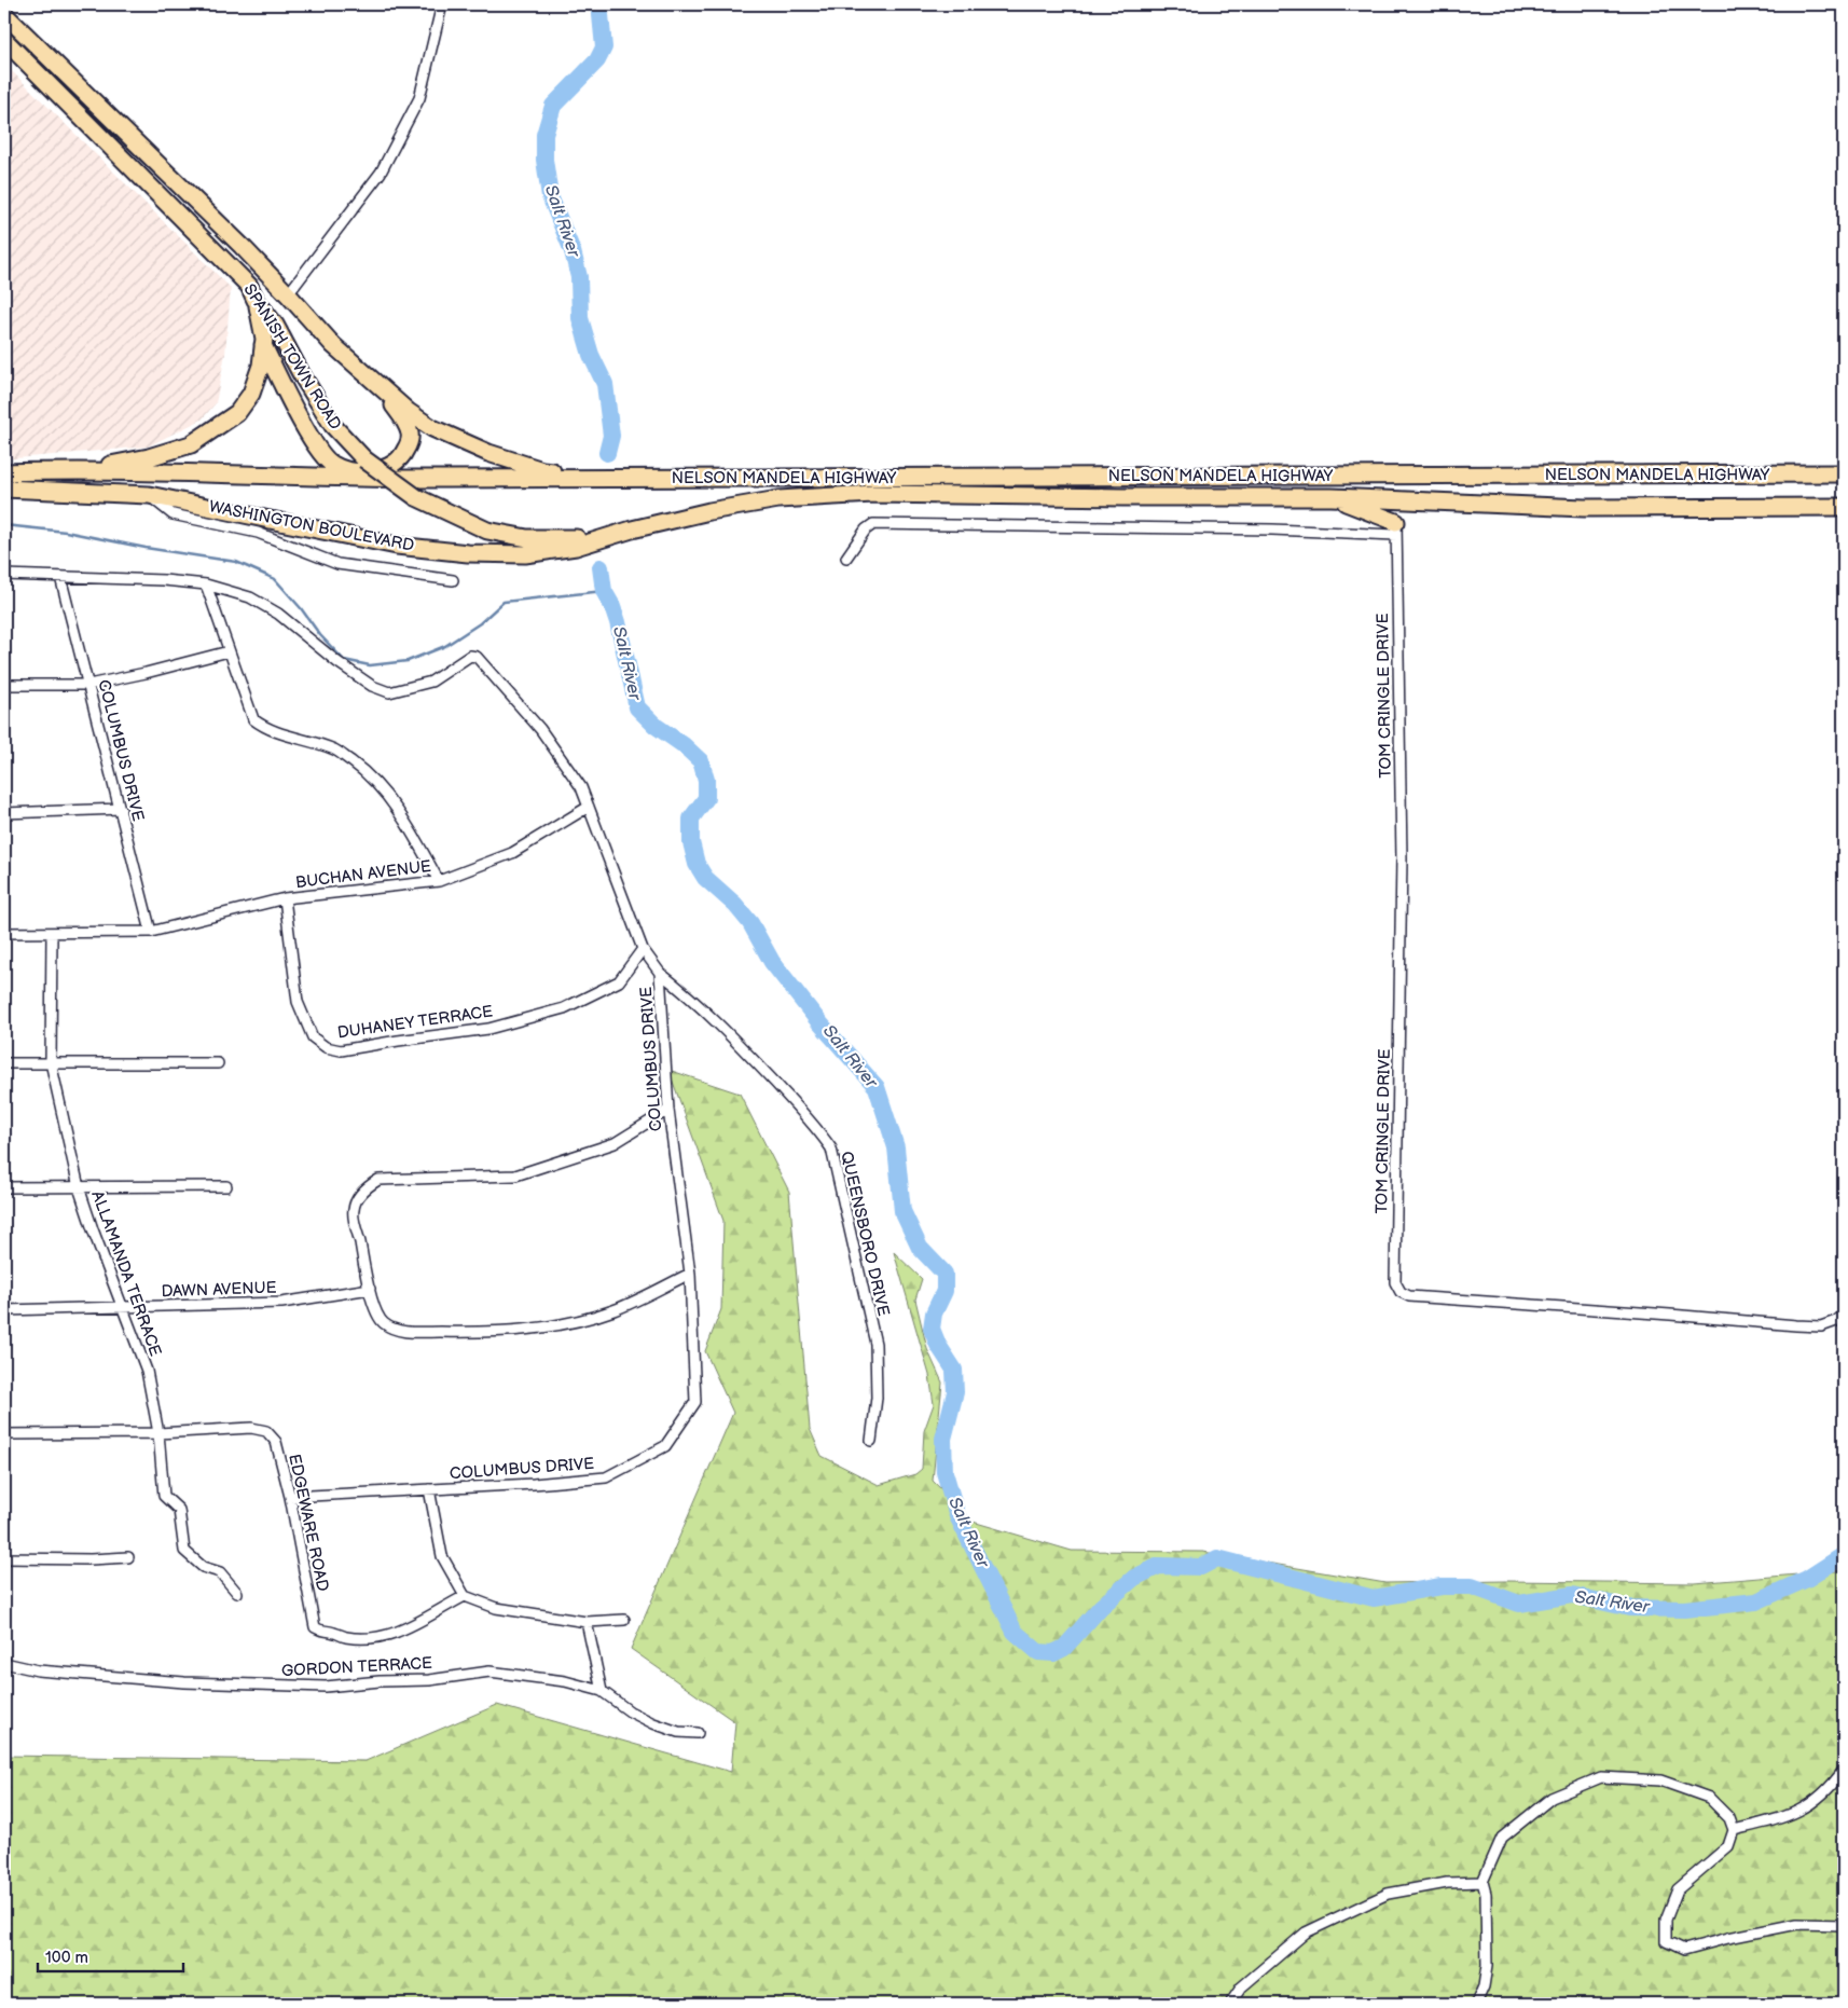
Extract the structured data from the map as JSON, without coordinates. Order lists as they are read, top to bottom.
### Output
{
  "streets": {
    "highway": ["SPANISH TOWN ROAD", "NELSON MANDELA HIGHWAY", "WASHINGTON BOULEVARD"],
    "street": [
      "TOM CRINGLE DRIVE",
      "COLUMBUS DRIVE",
      "BUCHAN AVENUE",
      "DUHANEY TERRACE",
      "QUEENSBORO DRIVE",
      "ALLAMANDA TERRACE",
      "DAWN AVENUE",
      "EDGEWARE ROAD",
      "GORDON TERRACE"
    ]
  },
  "crossings": [
    ["SPANISH TOWN ROAD", "NELSON MANDELA HIGHWAY"],
    ["SPANISH TOWN ROAD", "WASHINGTON BOULEVARD"],
    ["NELSON MANDELA HIGHWAY", "WASHINGTON BOULEVARD"],
    ["COLUMBUS DRIVE", "BUCHAN AVENUE"],
    ["COLUMBUS DRIVE", "DUHANEY TERRACE"],
    ["COLUMBUS DRIVE", "QUEENSBORO DRIVE"],
    ["COLUMBUS DRIVE", "EDGEWARE ROAD"],
    ["BUCHAN AVENUE", "DUHANEY TERRACE"],
    ["BUCHAN AVENUE", "ALLAMANDA TERRACE"],
    ["ALLAMANDA TERRACE", "DAWN AVENUE"],
    ["ALLAMANDA TERRACE", "EDGEWARE ROAD"]
  ],
  "water": ["Salt River"],
  "scale_bar": "100 m"
}
